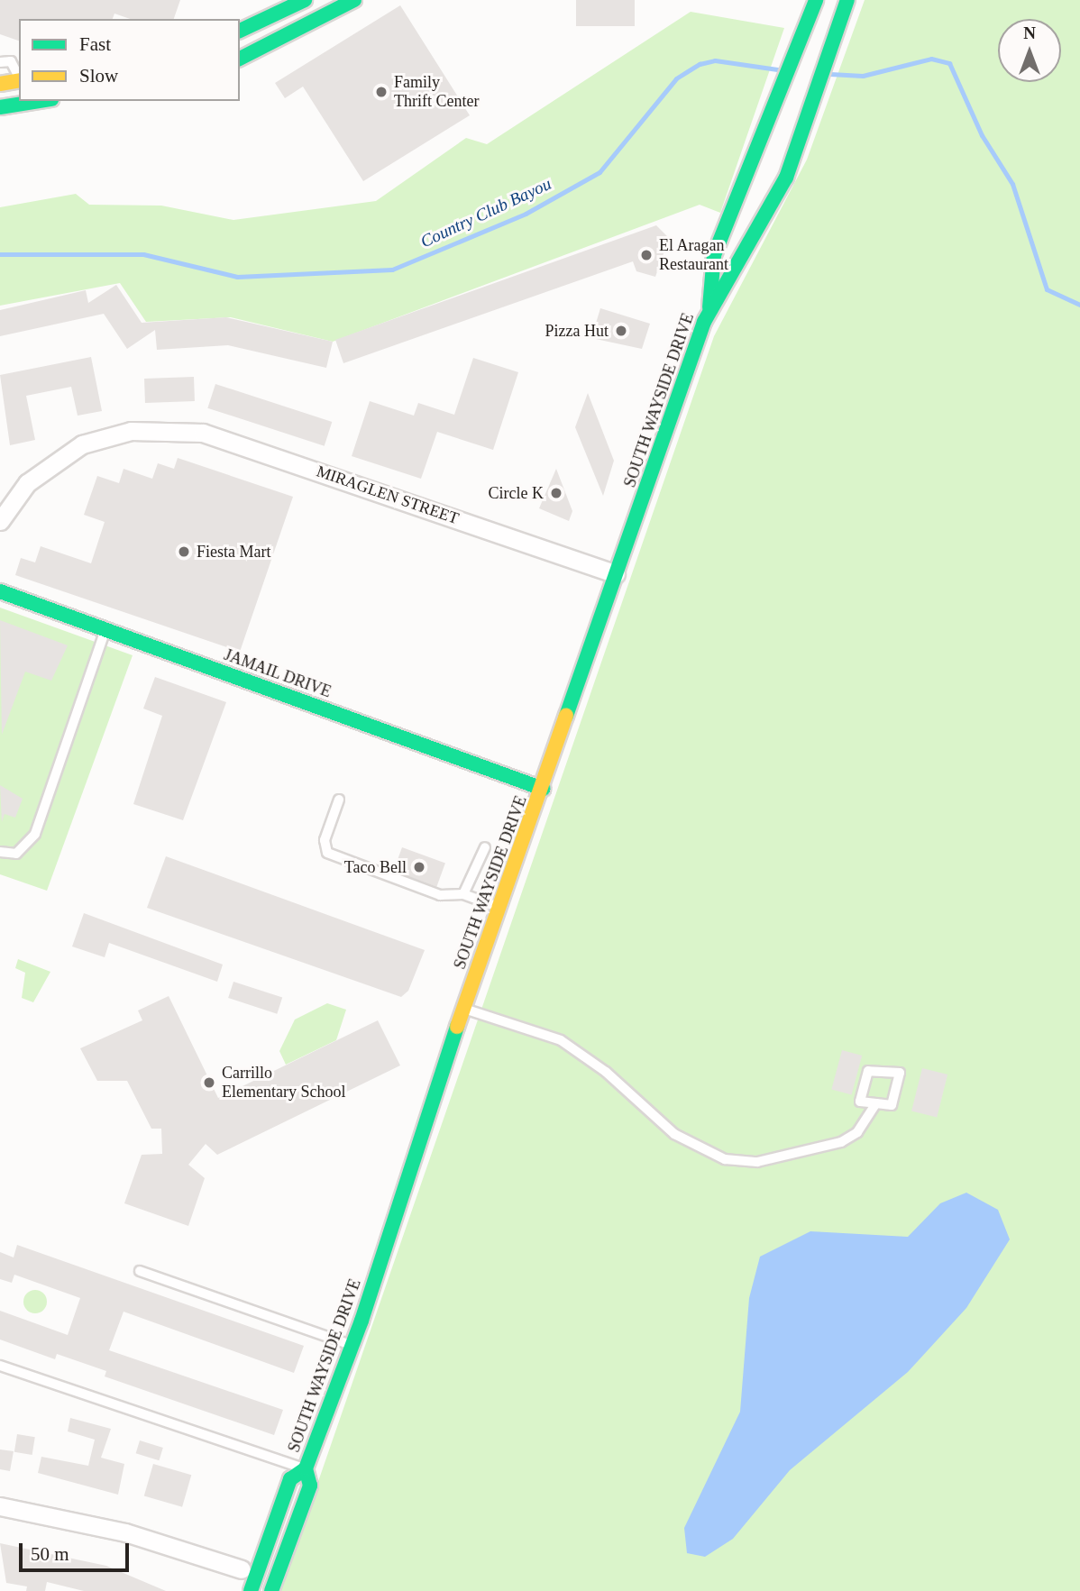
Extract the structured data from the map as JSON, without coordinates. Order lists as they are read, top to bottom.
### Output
{
  "streets": {
    "main road": ["SOUTH WAYSIDE DRIVE", "JAMAIL DRIVE"],
    "street": ["MIRAGLEN STREET"]
  },
  "crossings": [
    ["SOUTH WAYSIDE DRIVE", "MIRAGLEN STREET"],
    ["SOUTH WAYSIDE DRIVE", "JAMAIL DRIVE"]
  ],
  "water": ["Country Club Bayou"],
  "places": [
    "Family Thrift Center",
    "El Aragan Restaurant",
    "Pizza Hut",
    "Circle K",
    "Fiesta Mart",
    "Taco Bell",
    "Carrillo Elementary School"
  ],
  "legend": ["Fast", "Slow"],
  "scale_bar": "50 m",
  "north": "top"
}
